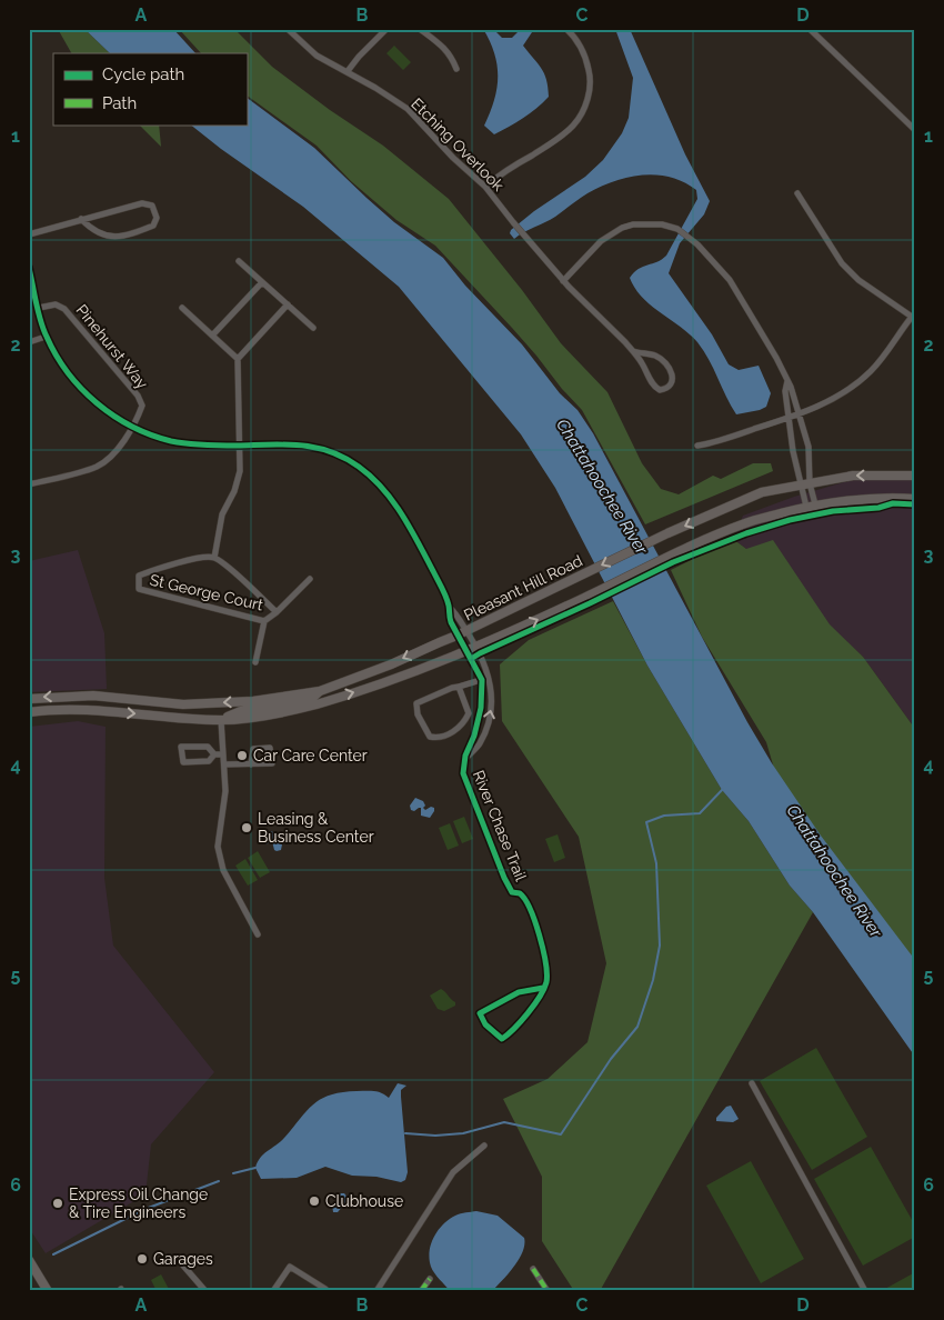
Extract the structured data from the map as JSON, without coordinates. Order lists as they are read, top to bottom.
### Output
{
  "streets": {
    "highway": ["Pleasant Hill Road"],
    "street": [
      "Etching Overlook",
      "Pinehurst Way",
      "St George Court",
      "River Chase Trail"
    ]
  },
  "crossings": [
    ["Pleasant Hill Road", "River Chase Trail"]
  ],
  "water": ["Chattahoochee River"],
  "places": [
    "Car Care Center",
    "Leasing & Business Center",
    "Clubhouse",
    "Express Oil Change & Tire Engineers",
    "Garages"
  ],
  "legend": ["Cycle path", "Path"],
  "grid": {
    "columns": [
      "A",
      "B",
      "C",
      "D"
    ],
    "rows": [
      "1",
      "2",
      "3",
      "4",
      "5",
      "6"
    ]
  }
}
